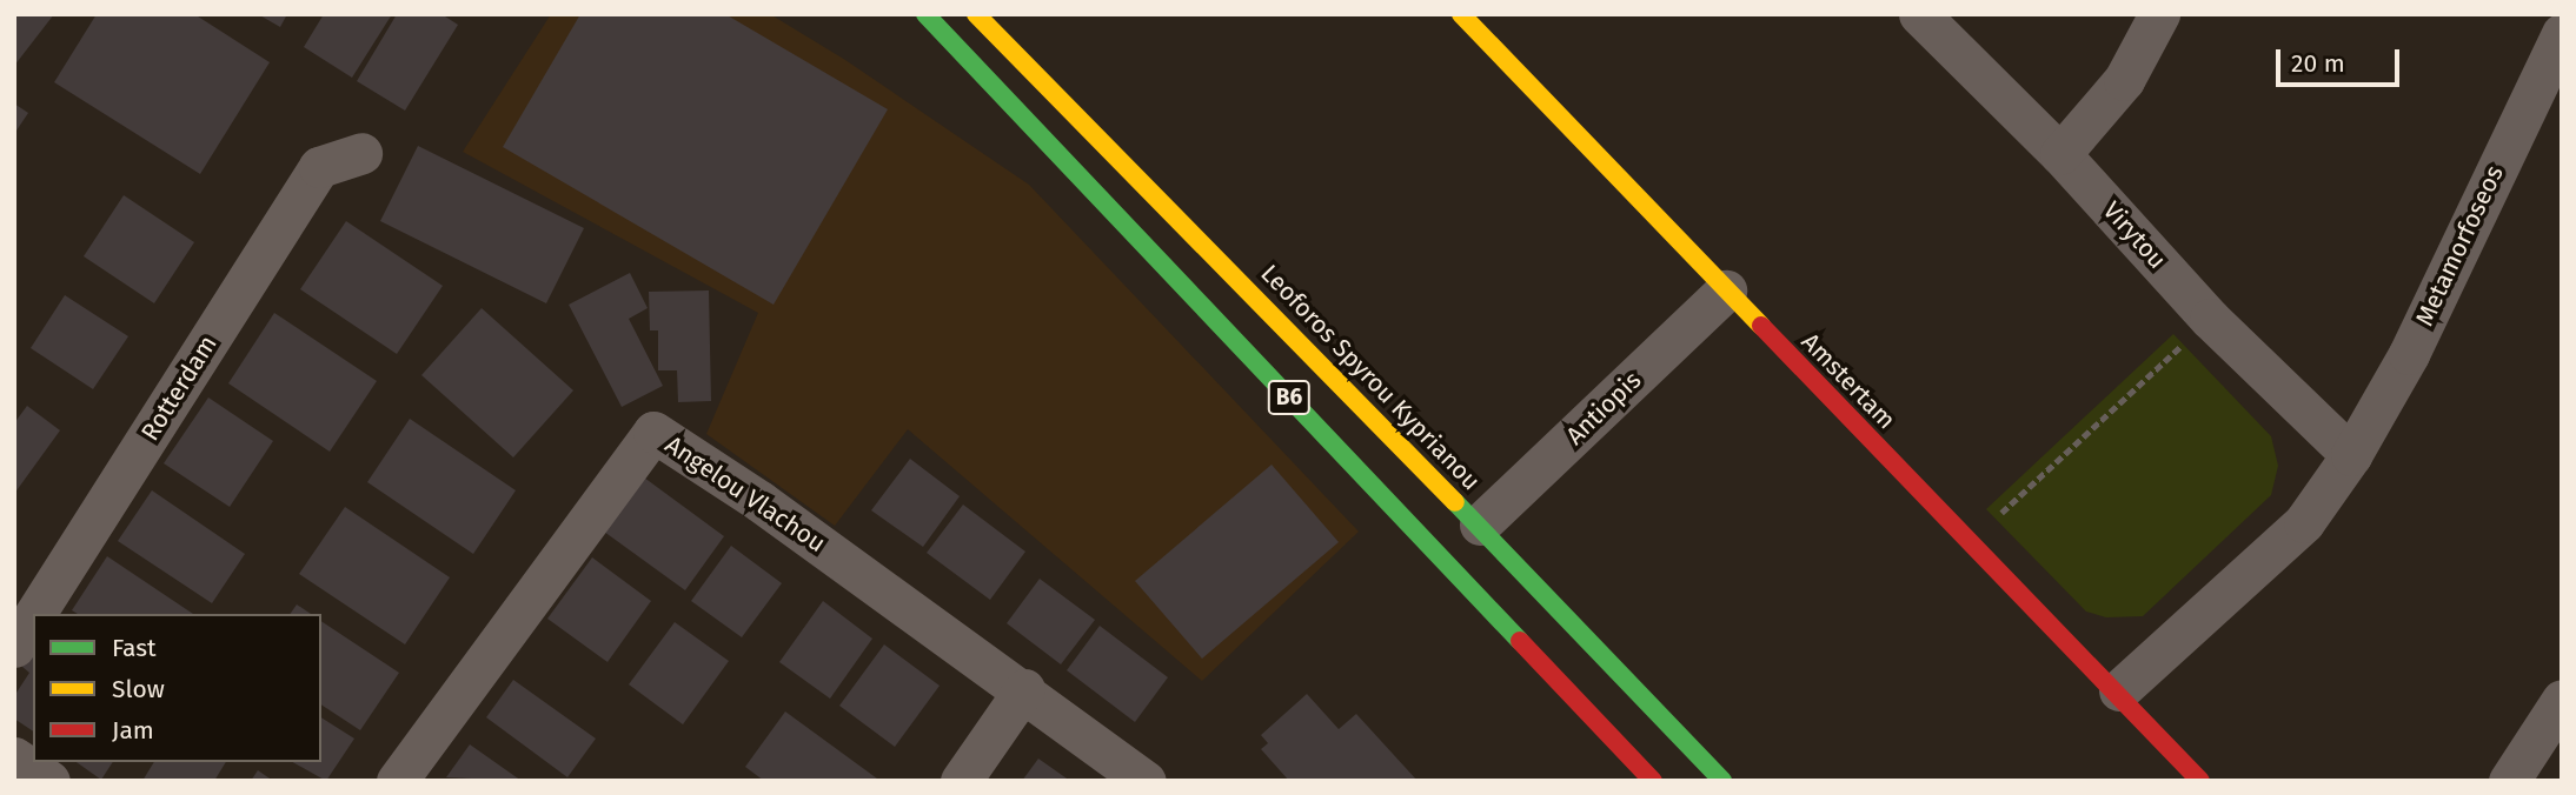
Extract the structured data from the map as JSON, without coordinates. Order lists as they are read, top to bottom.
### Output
{
  "streets": {
    "main road": ["Leoforos Spyrou Kyprianou", "Amstertam", "B6"],
    "street": [
      "Virytou",
      "Metamorfoseos",
      "Rotterdam",
      "Antiopis",
      "Angelou Vlachou"
    ]
  },
  "crossings": [
    ["Virytou", "Metamorfoseos"],
    ["Metamorfoseos", "Amstertam"],
    ["Leoforos Spyrou Kyprianou", "Antiopis"],
    ["Amstertam", "Antiopis"]
  ],
  "legend": ["Fast", "Slow", "Jam"],
  "scale_bar": "20 m"
}
